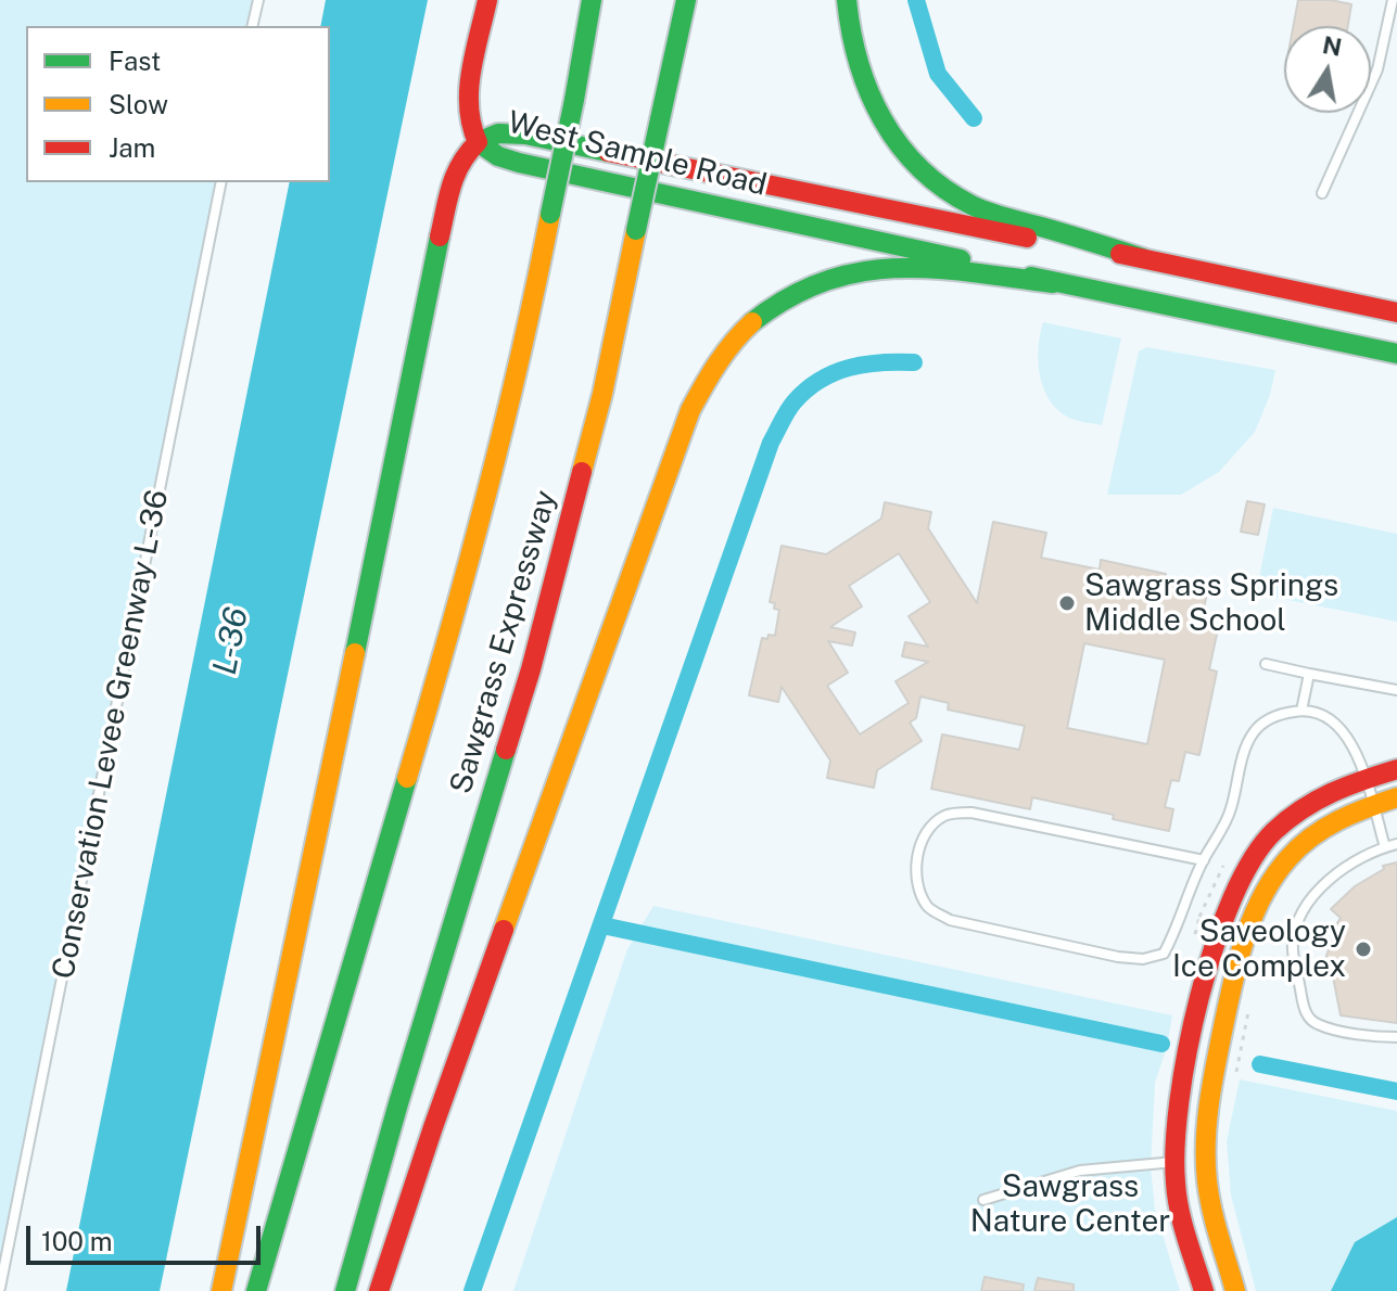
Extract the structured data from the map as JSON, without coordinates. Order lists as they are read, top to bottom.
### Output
{
  "streets": {
    "main road": ["West Sample Road", "Sawgrass Expressway"],
    "lane": ["Conservation Levee Greenway L-36"]
  },
  "water": ["L-36"],
  "parks": ["Sawgrass Nature Center"],
  "places": ["Sawgrass Springs Middle School", "Saveology Ice Complex"],
  "legend": ["Fast", "Slow", "Jam"],
  "scale_bar": "100 m",
  "north": "top"
}
